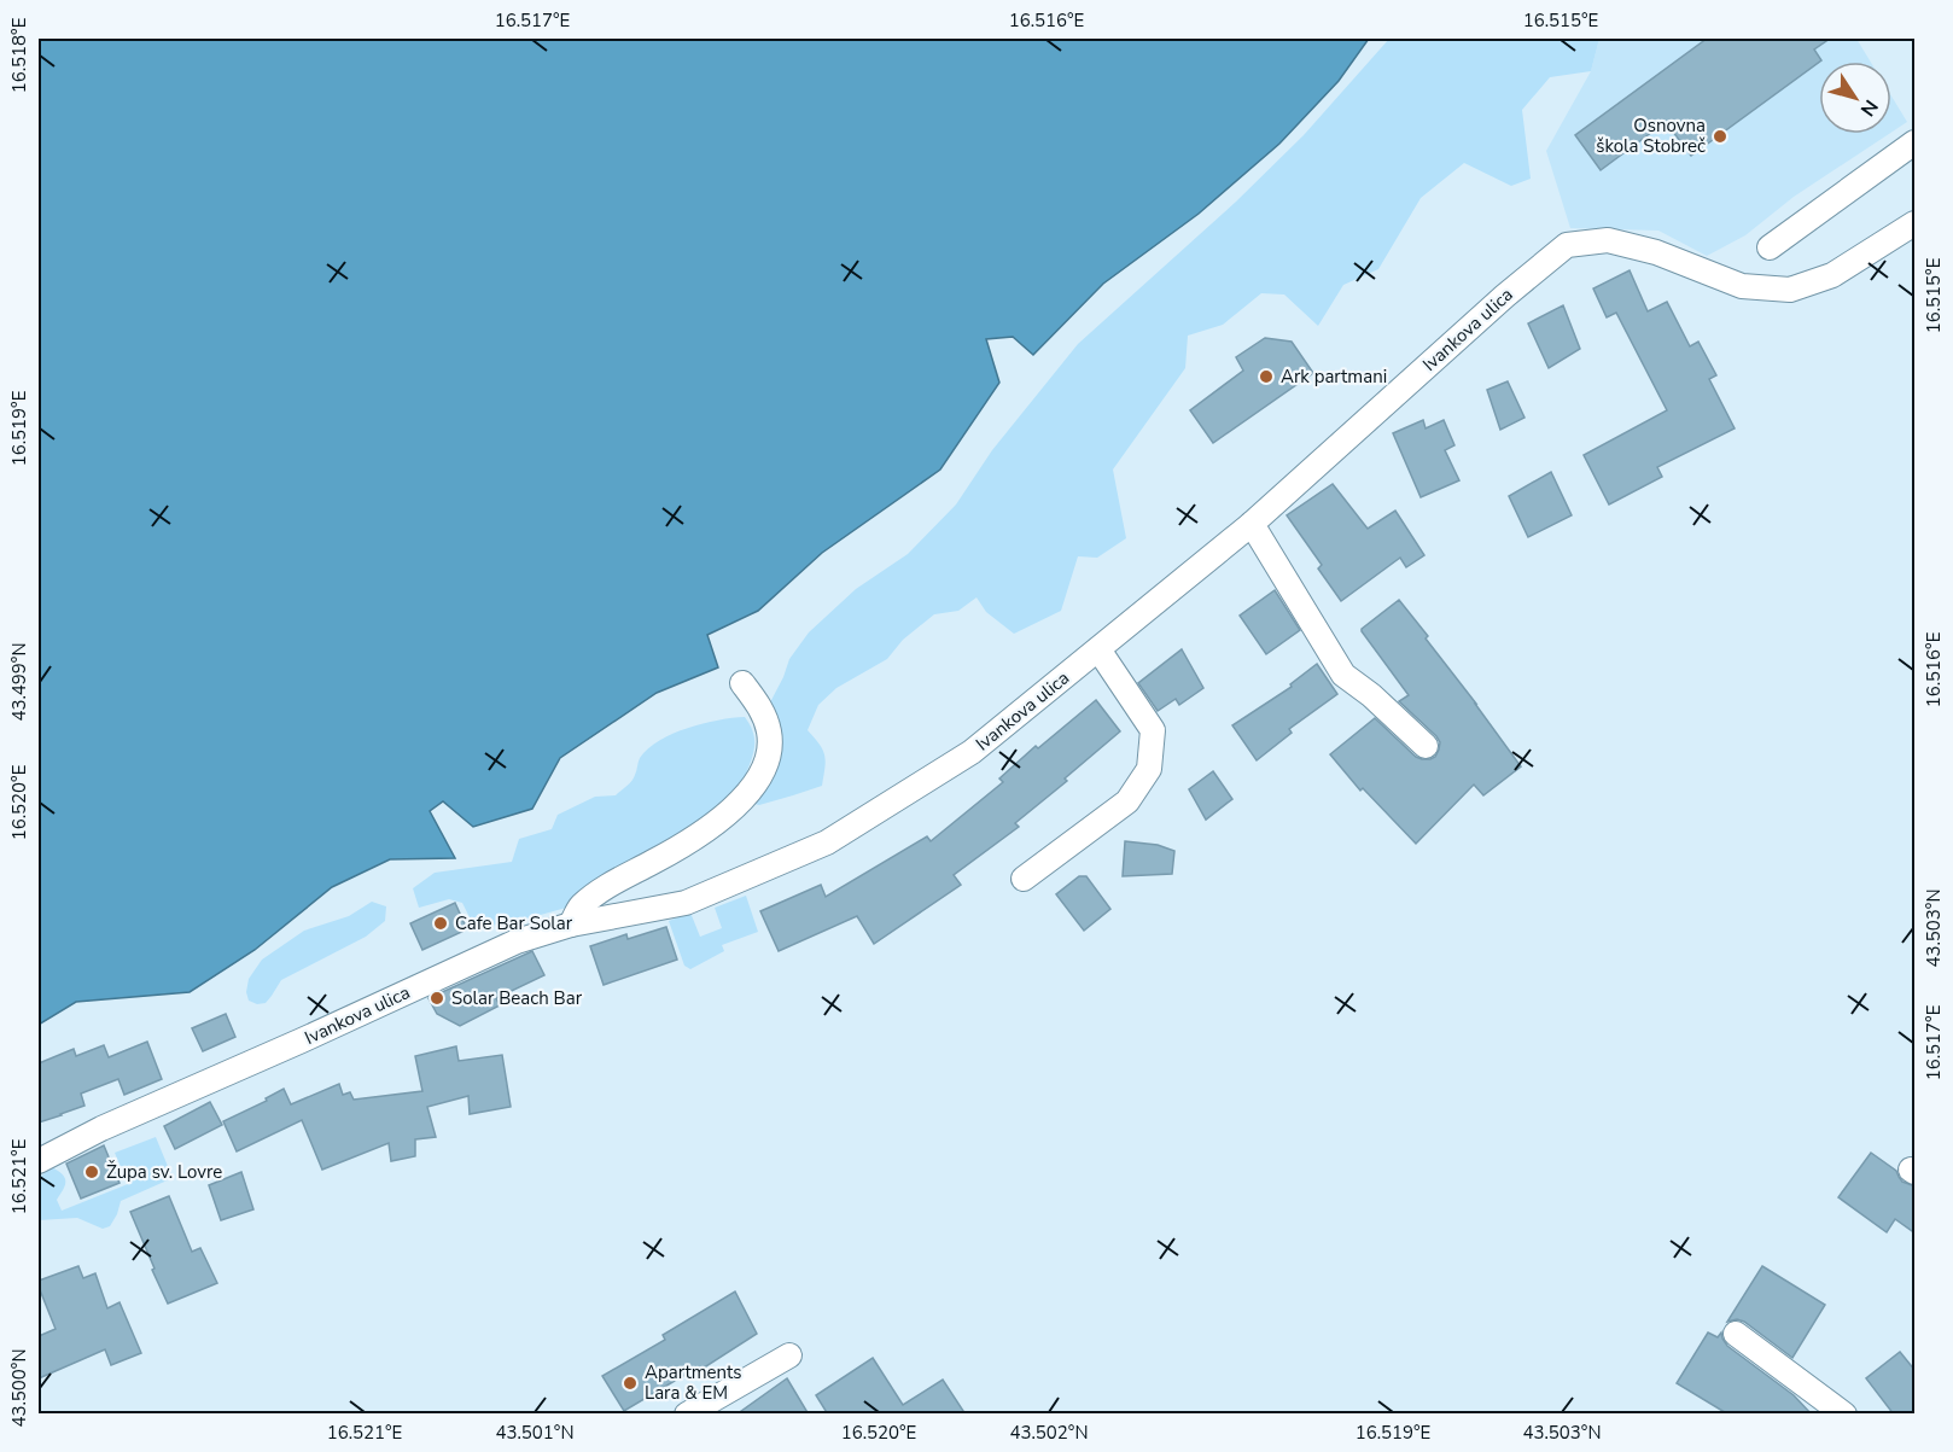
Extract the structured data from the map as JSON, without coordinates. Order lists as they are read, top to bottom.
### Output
{
  "streets": {
    "street": ["Ivankova ulica"]
  },
  "places": [
    "Osnovna škola Stobreč",
    "Ark partmani",
    "Cafe Bar Solar",
    "Solar Beach Bar",
    "Župa sv. Lovre",
    "Apartments Lara & EM"
  ],
  "north": "bottom right",
  "coordinates": [
    "16.517°E",
    "16.516°E",
    "16.515°E",
    "16.518°E",
    "16.519°E",
    "43.499°N",
    "16.520°E",
    "43.503°N",
    "16.521°E",
    "43.500°N",
    "43.501°N",
    "43.502°N"
  ]
}
